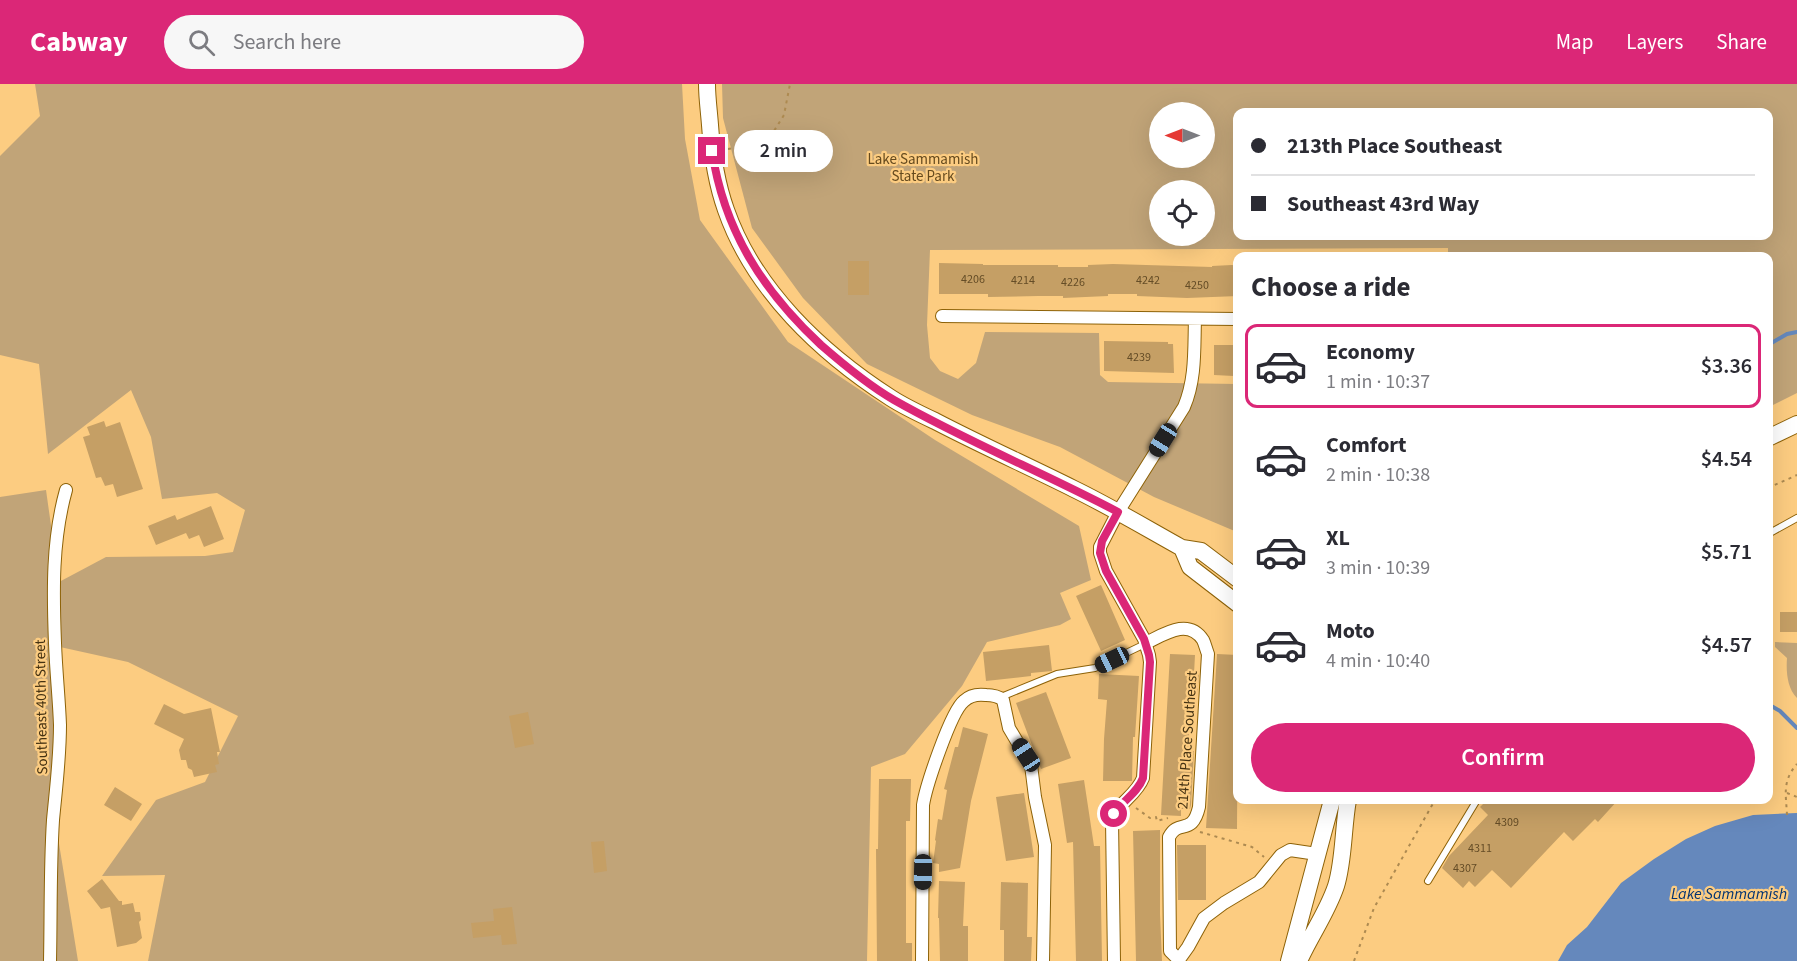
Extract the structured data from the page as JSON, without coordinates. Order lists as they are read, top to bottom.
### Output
{
  "streets": {
    "street": ["Southeast 40th Street", "214th Place Southeast"]
  },
  "water": ["Lake Sammamish"],
  "parks": ["Lake Sammamish State Park"],
  "house_numbers": [
    "4206",
    "4214",
    "4242",
    "4226",
    "4250",
    "4239",
    "4309",
    "4311",
    "4307"
  ],
  "north": "left",
  "page": {
    "header": "Cabway",
    "search": "Search here",
    "nav": ["Map", "Layers", "Share"],
    "banner": ["213th Place Southeast", "Southeast 43rd Way"],
    "bubble": "2 min",
    "heading": "Choose a ride",
    "list": [
      {
        "name": "Economy",
        "note": "1 min · 10:37",
        "value": "$3.36"
      },
      {
        "name": "Comfort",
        "note": "2 min · 10:38",
        "value": "$4.54"
      },
      {
        "name": "XL",
        "note": "3 min · 10:39",
        "value": "$5.71"
      },
      {
        "name": "Moto",
        "note": "4 min · 10:40",
        "value": "$4.57"
      }
    ],
    "buttons": "Confirm"
  }
}
